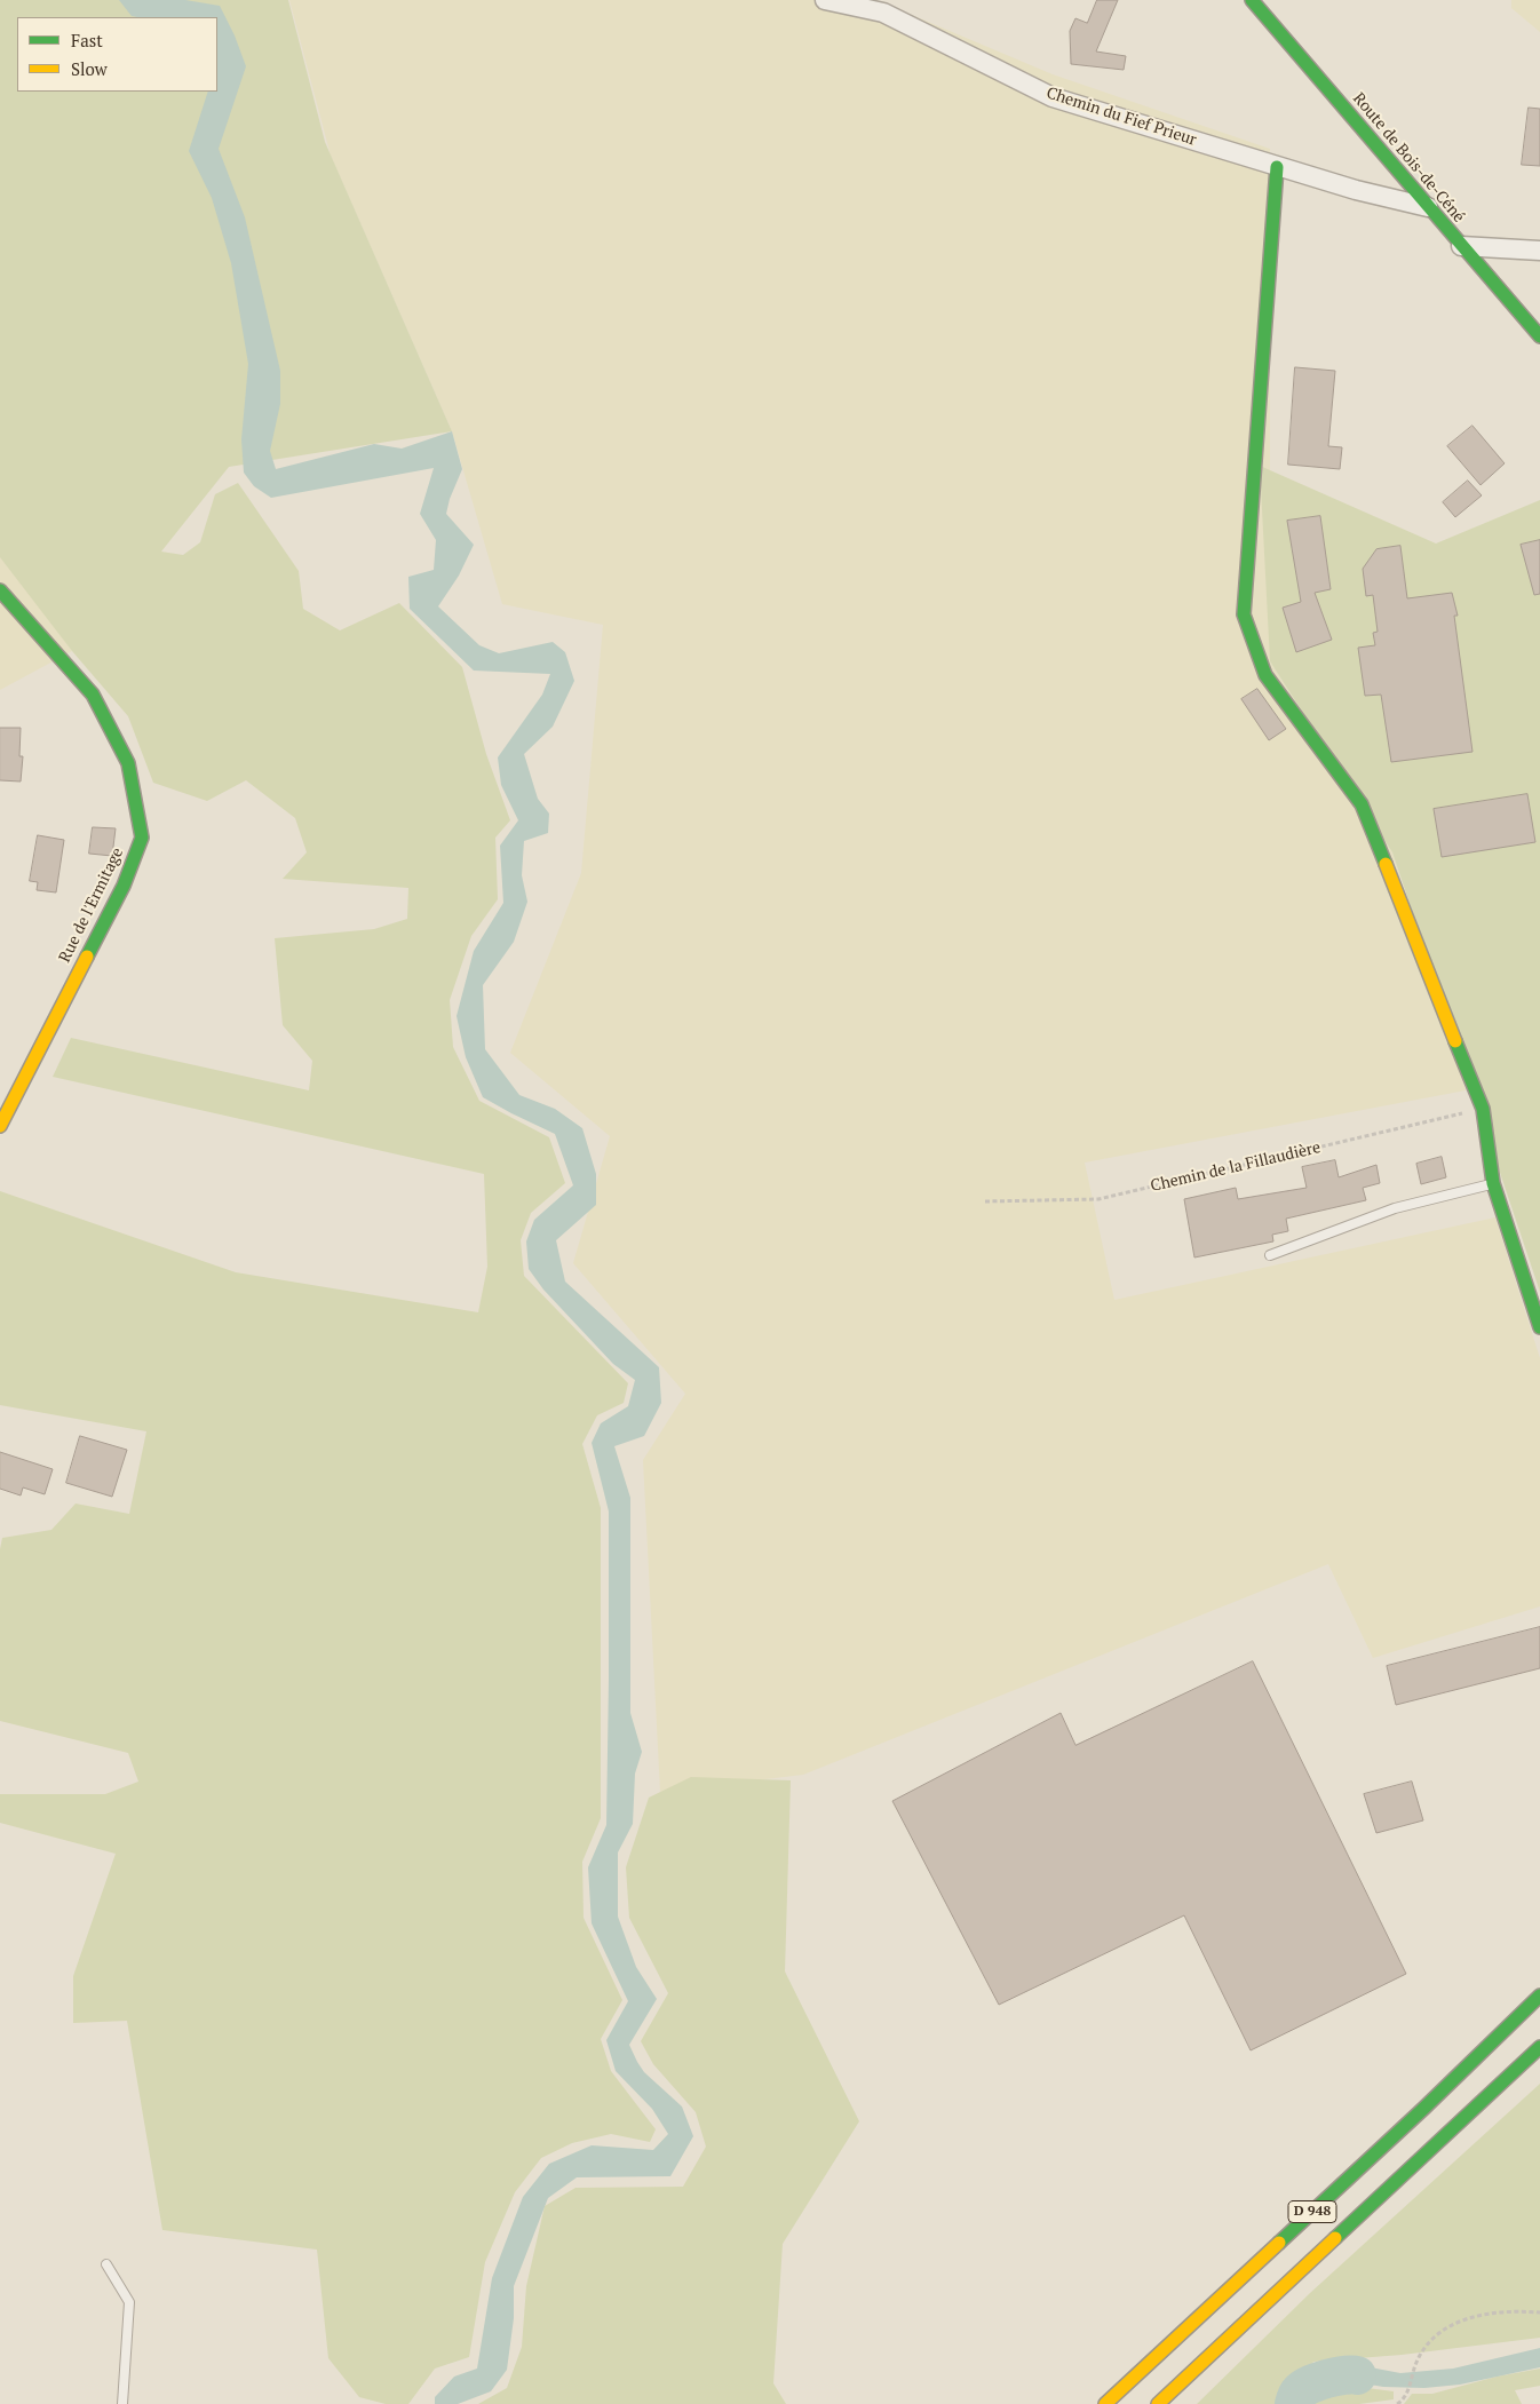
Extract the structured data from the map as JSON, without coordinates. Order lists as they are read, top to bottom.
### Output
{
  "streets": {
    "main road": ["Route de Bois-de-Céné", "Rue de l'Ermitage", "D 948"],
    "street": ["Chemin du Fief Prieur"],
    "path": ["Chemin de la Fillaudière"]
  },
  "crossings": [
    ["Chemin du Fief Prieur", "Route de Bois-de-Céné"]
  ],
  "legend": ["Fast", "Slow"]
}
